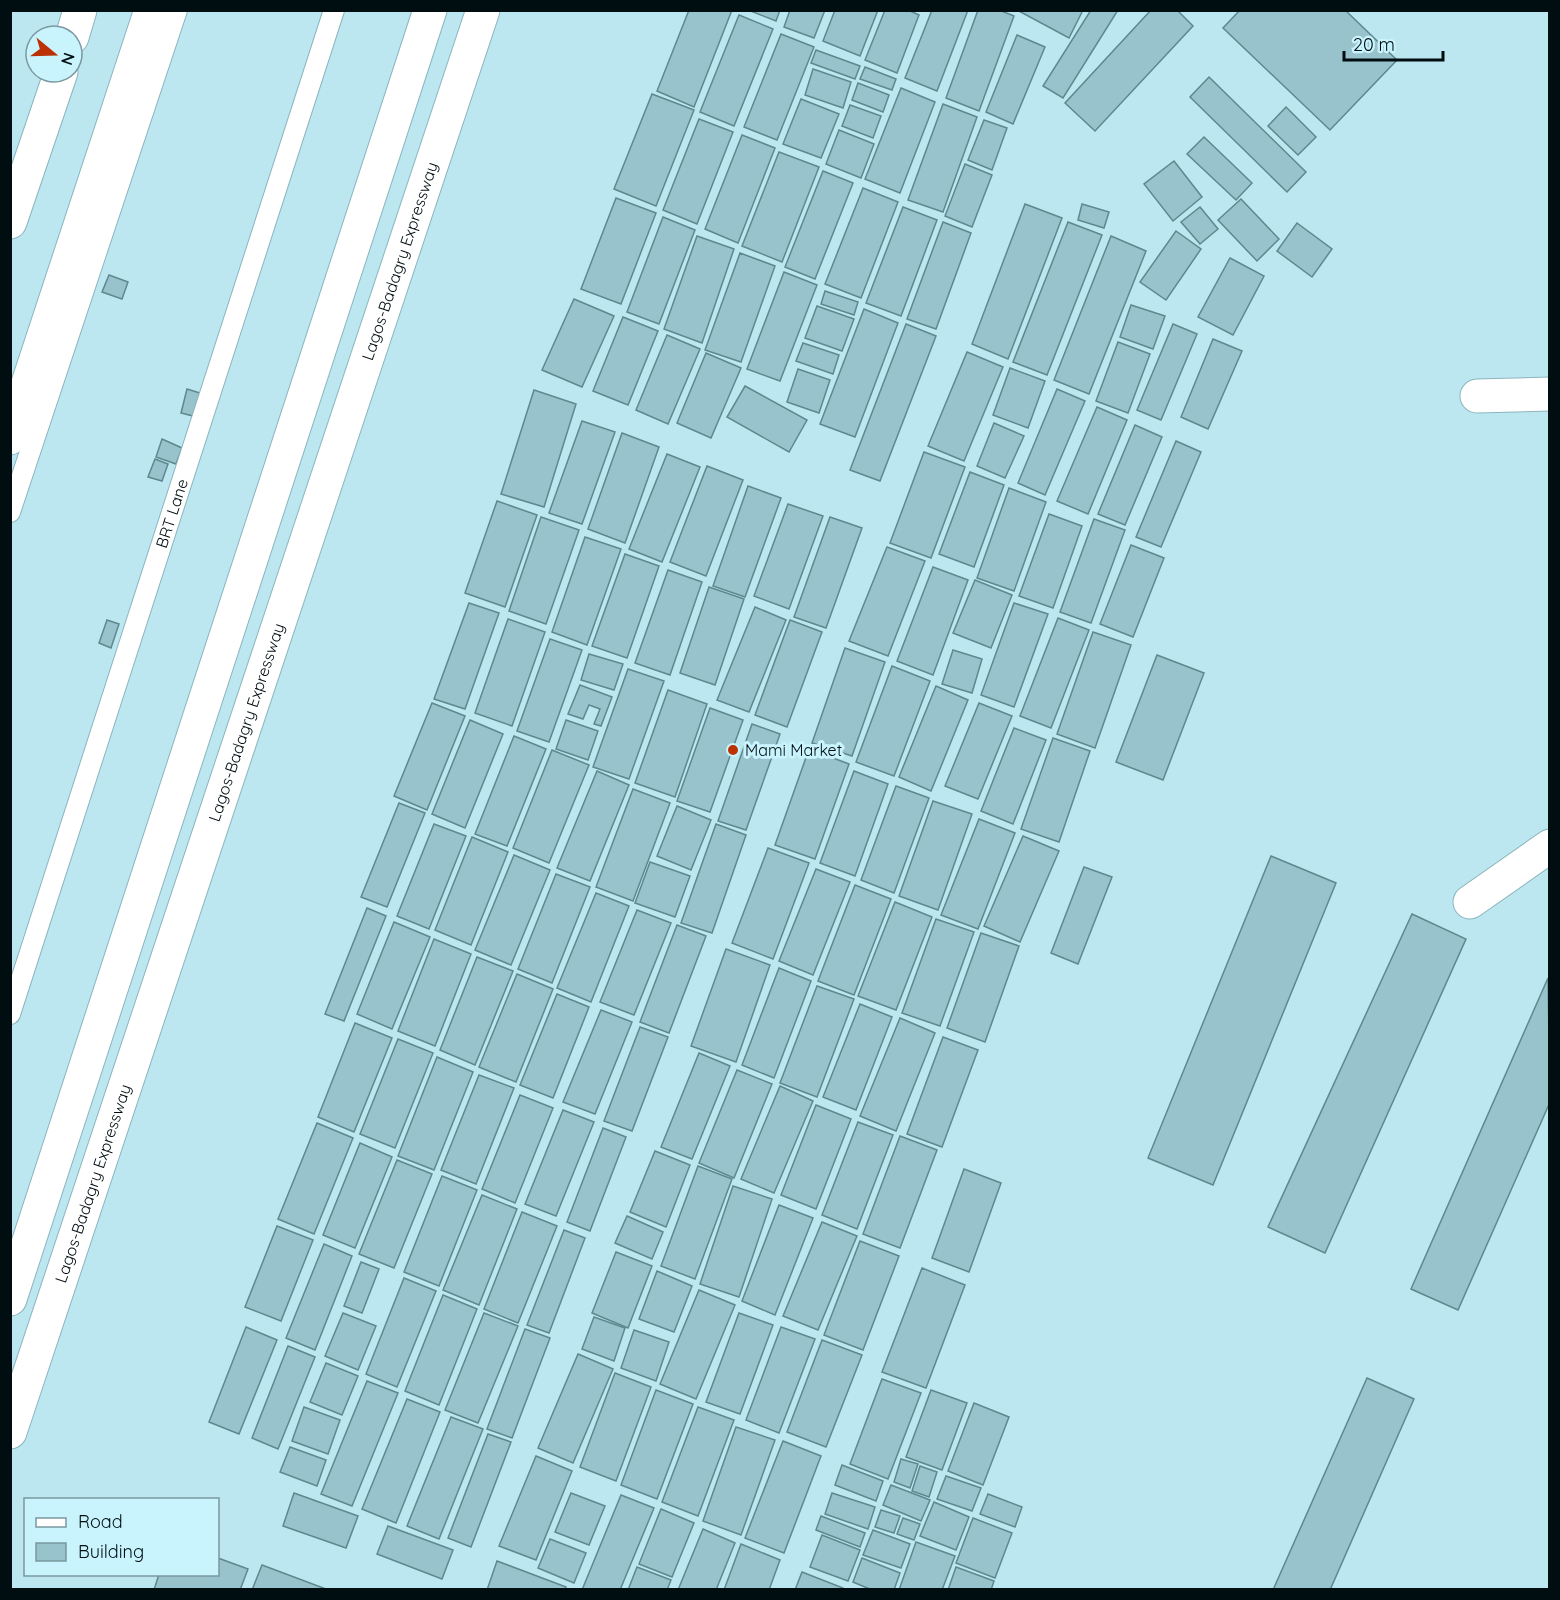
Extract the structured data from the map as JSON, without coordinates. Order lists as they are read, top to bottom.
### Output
{
  "streets": {
    "main road": ["Lagos-Badagry Expressway"],
    "lane": ["BRT Lane"]
  },
  "places": ["Mami Market"],
  "legend": ["Road", "Building"],
  "scale_bar": "20 m",
  "north": "right"
}
